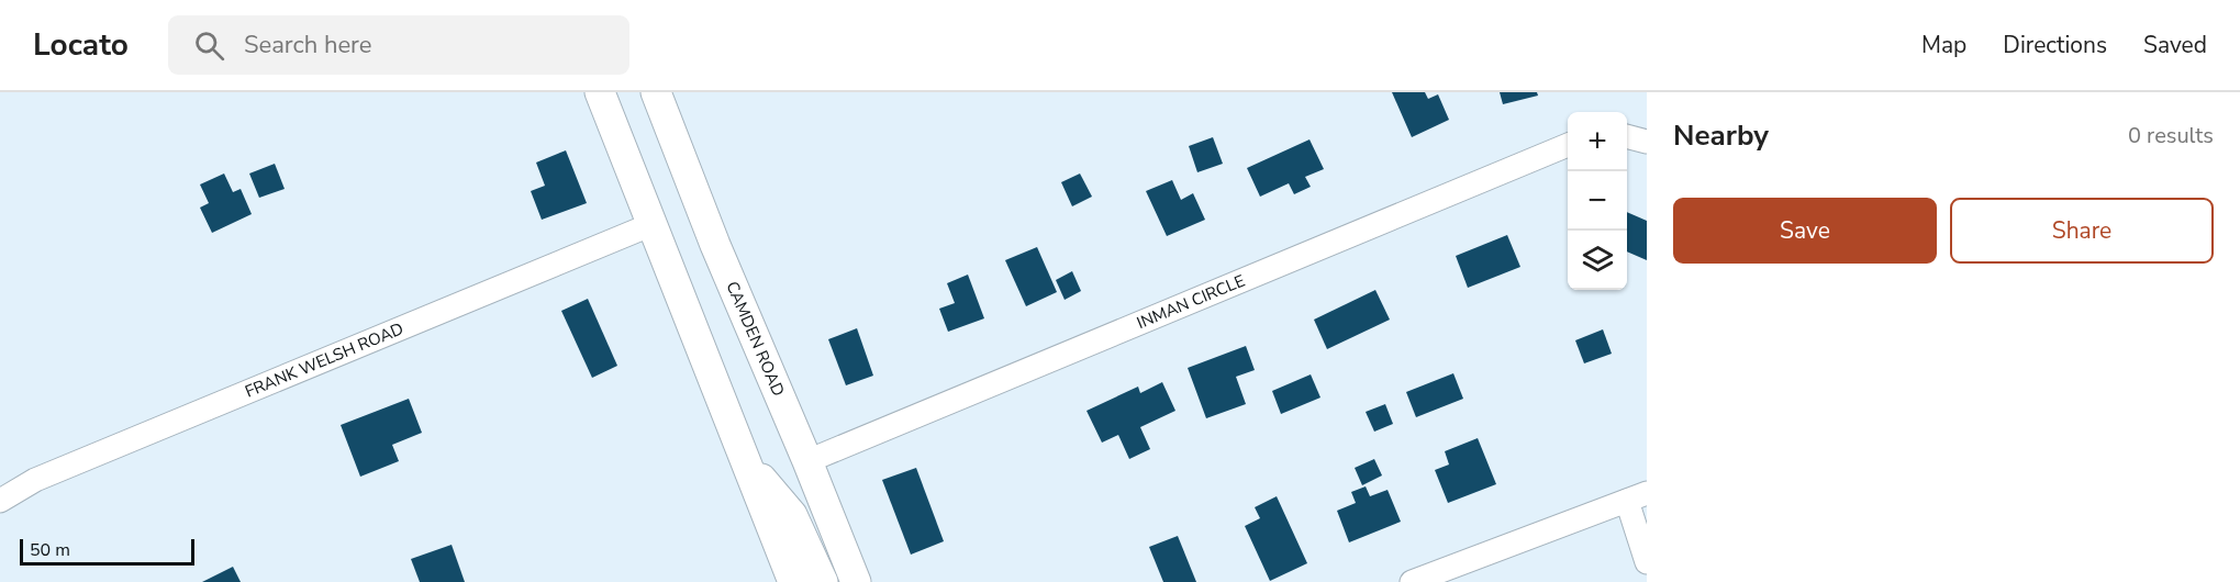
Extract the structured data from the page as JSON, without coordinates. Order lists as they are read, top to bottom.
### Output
{
  "streets": {
    "main road": ["CAMDEN ROAD"],
    "street": ["INMAN CIRCLE", "FRANK WELSH ROAD"]
  },
  "crossings": [
    ["INMAN CIRCLE", "CAMDEN ROAD"]
  ],
  "scale_bar": "50 m",
  "page": {
    "header": "Locato",
    "search": "Search here",
    "nav": ["Map", "Directions", "Saved"],
    "heading": ["Nearby", "0 results"],
    "map_buttons": ["+", "−"],
    "buttons": ["Save", "Share"],
    "scale": "50 m"
  }
}
